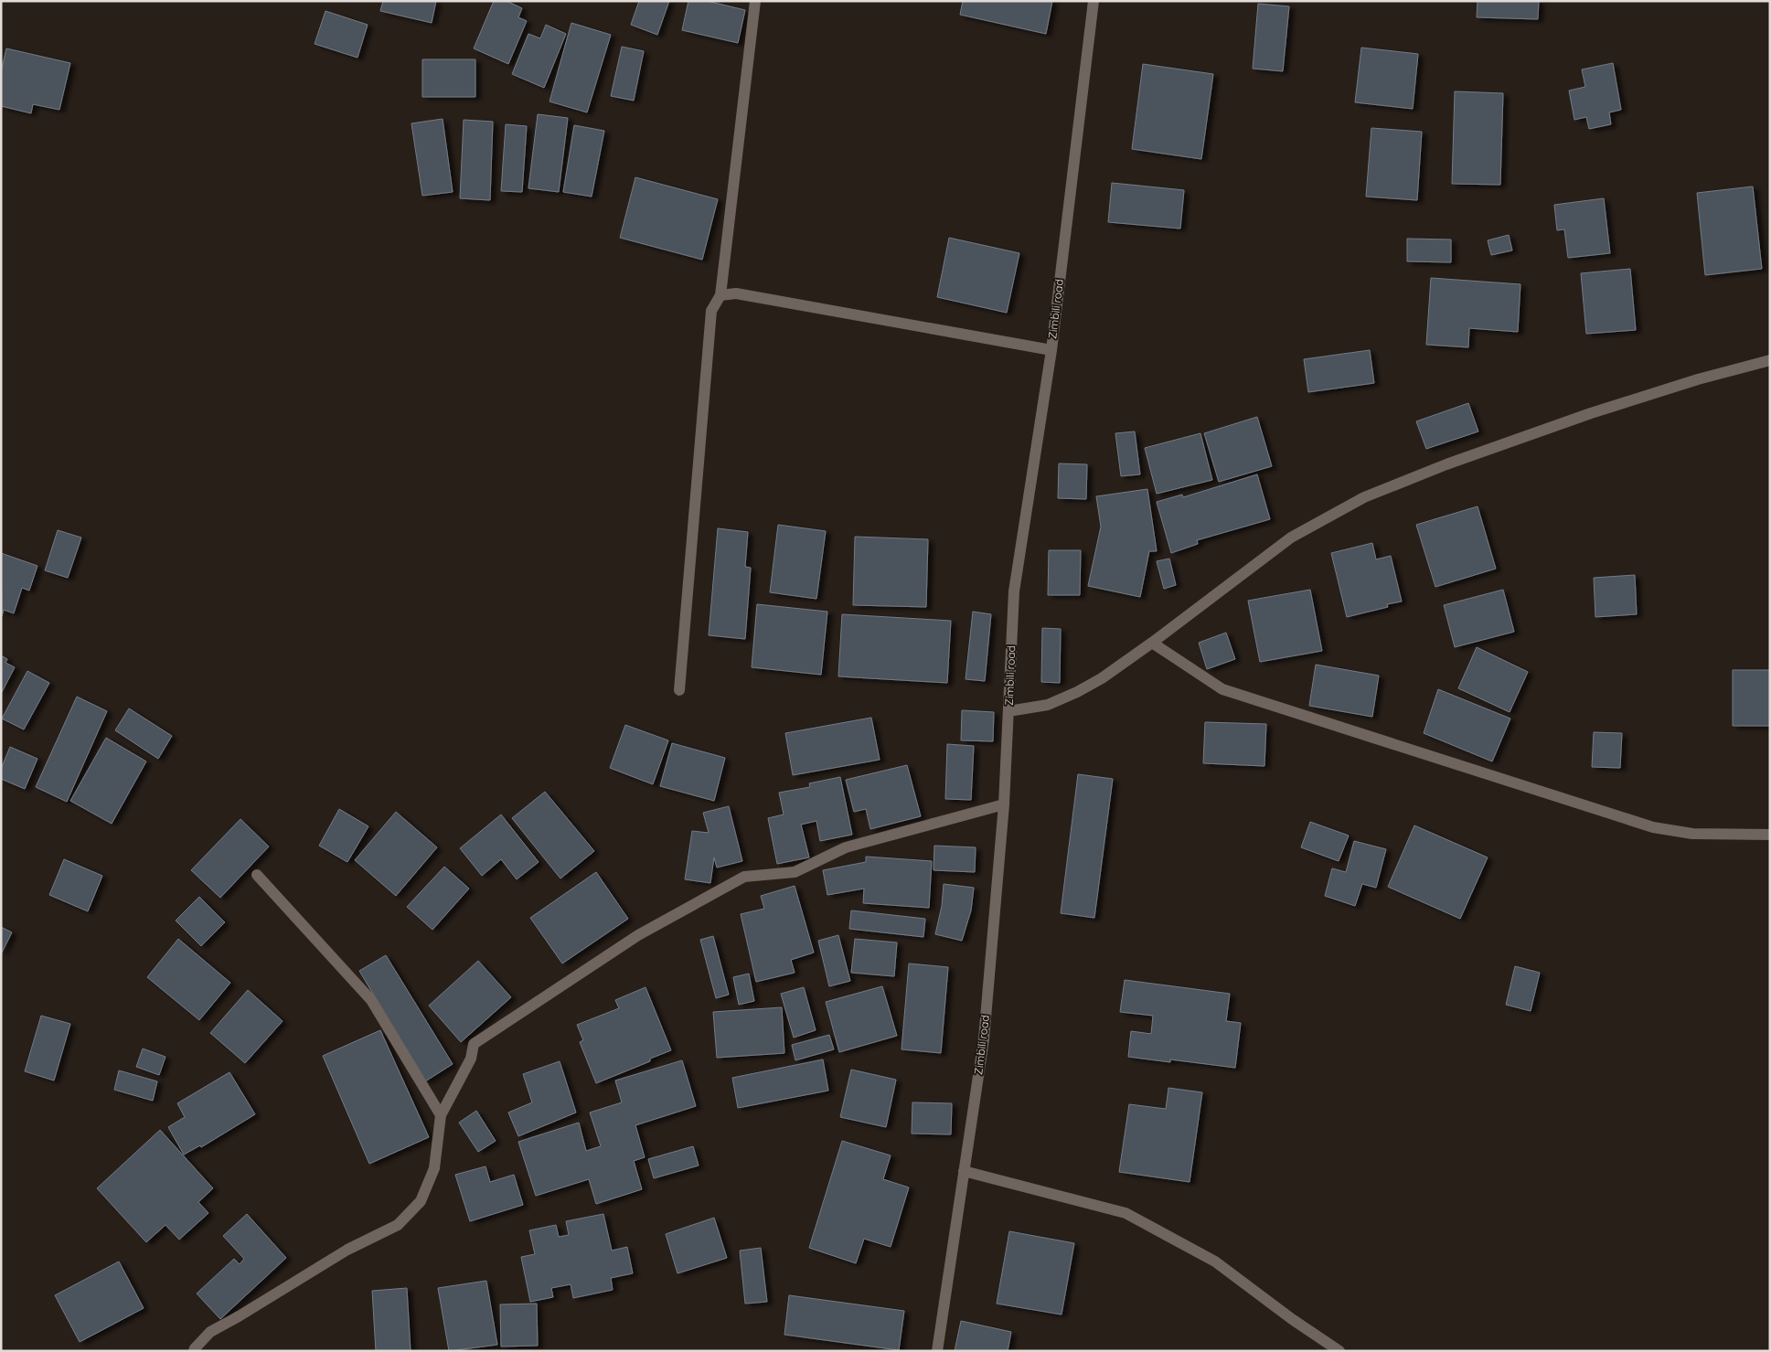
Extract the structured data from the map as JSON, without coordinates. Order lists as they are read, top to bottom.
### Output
{
  "streets": {
    "street": ["Zimbili road"]
  }
}
